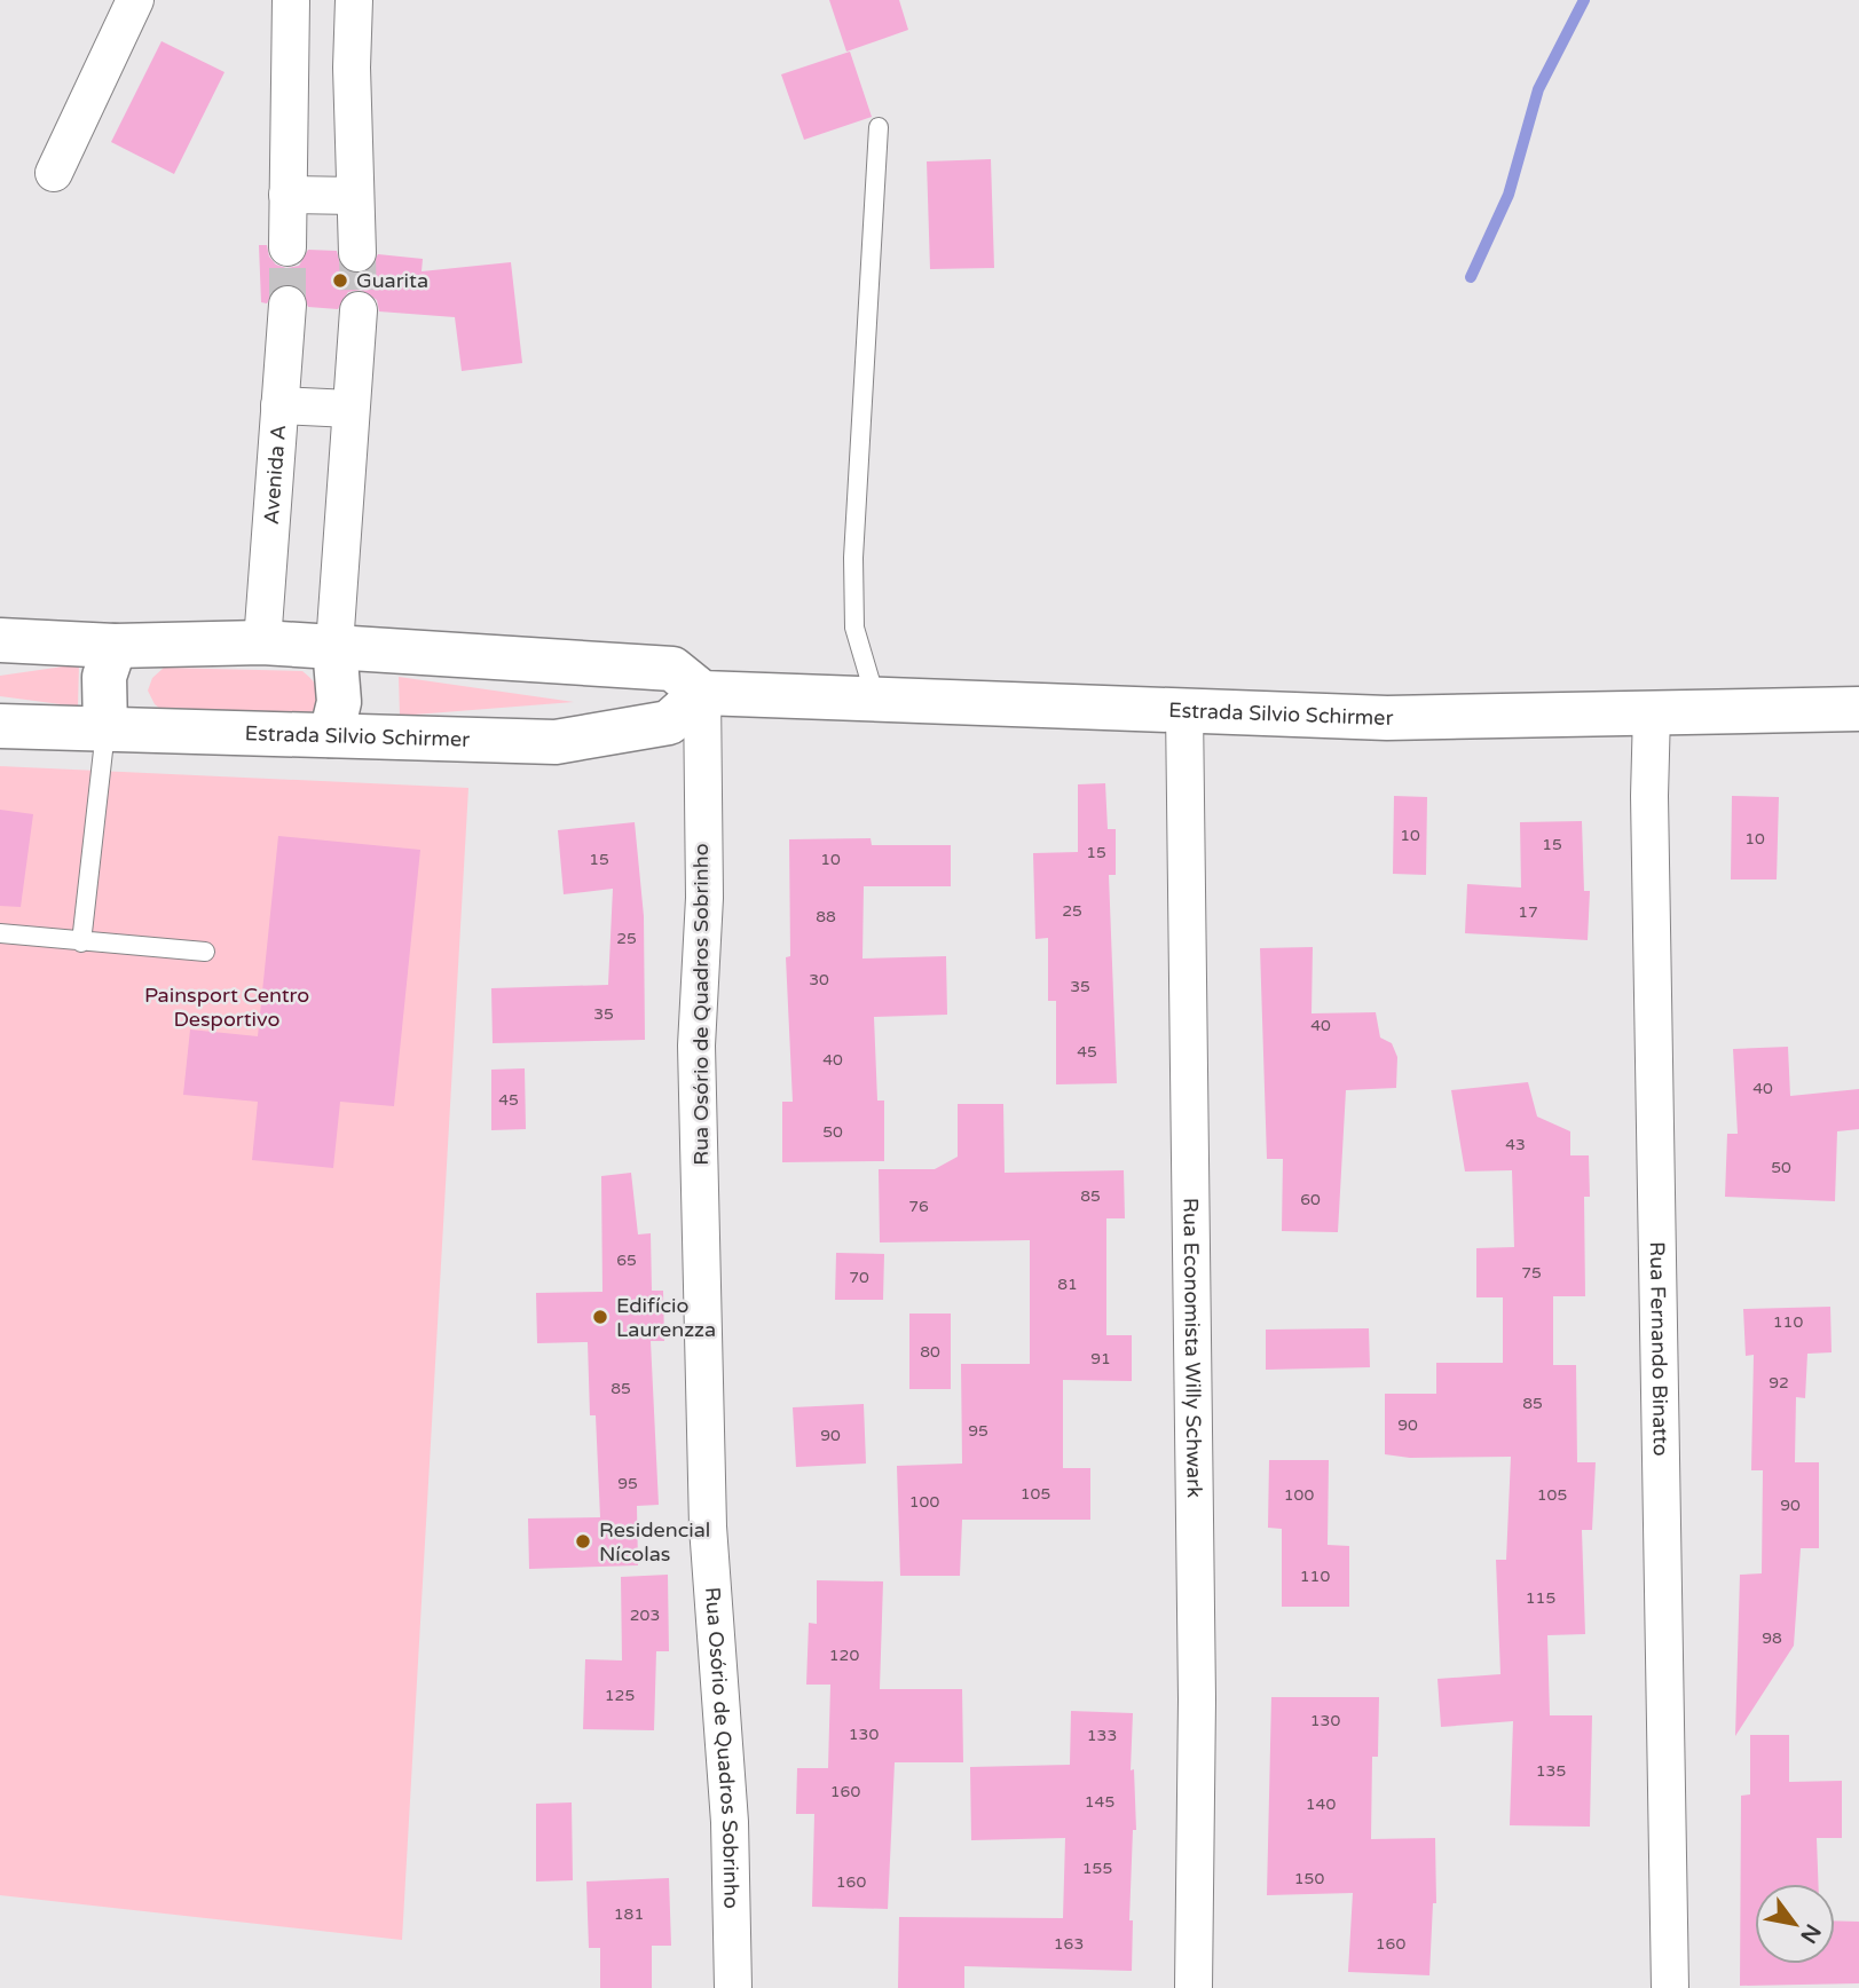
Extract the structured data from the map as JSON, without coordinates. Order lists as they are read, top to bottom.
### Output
{
  "streets": {
    "street": [
      "Avenida A",
      "Estrada Silvio Schirmer",
      "Rua Osório de Quadros Sobrinho",
      "Rua Economista Willy Schwark",
      "Rua Fernando Binatto"
    ]
  },
  "crossings": [
    ["Estrada Silvio Schirmer", "Rua Osório de Quadros Sobrinho"],
    ["Estrada Silvio Schirmer", "Rua Economista Willy Schwark"],
    ["Estrada Silvio Schirmer", "Rua Fernando Binatto"]
  ],
  "parks": ["Painsport Centro Desportivo"],
  "places": ["Guarita", "Edifício Laurenzza", "Residencial Nícolas"],
  "house_numbers": [
    "10",
    "10",
    "15",
    "15",
    "15",
    "10",
    "25",
    "17",
    "88",
    "25",
    "30",
    "35",
    "35",
    "40",
    "45",
    "40",
    "40",
    "45",
    "50",
    "43",
    "50",
    "85",
    "60",
    "76",
    "65",
    "75",
    "70",
    "81",
    "110",
    "80",
    "91",
    "92",
    "85",
    "85",
    "90",
    "95",
    "90",
    "95",
    "105",
    "100",
    "105",
    "100",
    "90",
    "110",
    "115",
    "203",
    "98",
    "120",
    "125",
    "130",
    "130",
    "133",
    "135",
    "160",
    "145",
    "140",
    "155",
    "150",
    "160",
    "181",
    "163",
    "160"
  ],
  "north": "bottom right"
}
